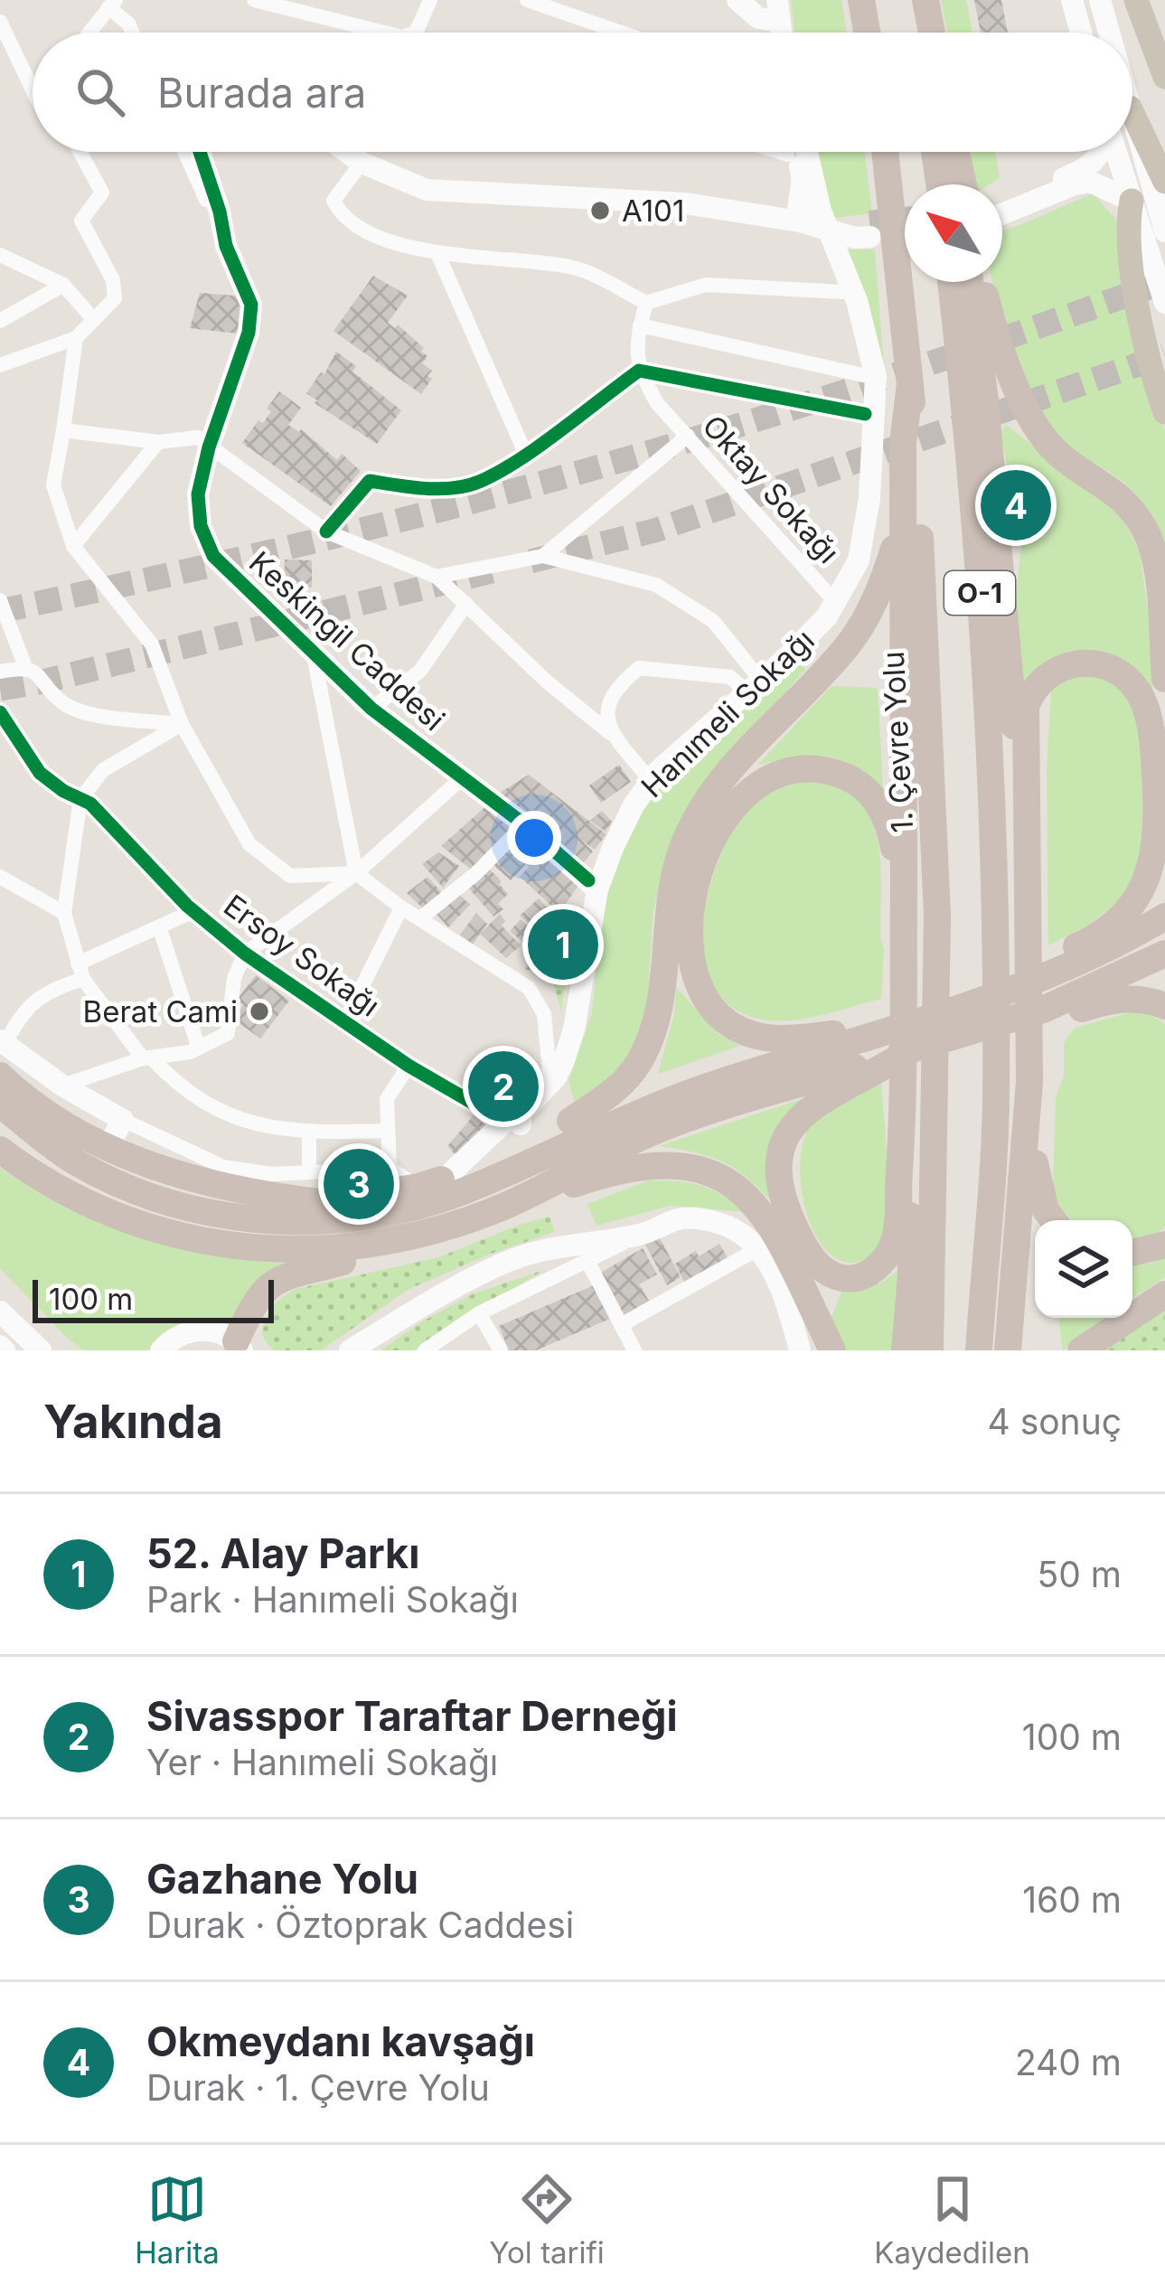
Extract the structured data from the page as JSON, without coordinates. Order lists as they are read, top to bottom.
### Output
{
  "streets": {
    "highway": ["O-1", "1. Çevre Yolu"],
    "main road": ["Keskingil Caddesi", "Hanımeli Sokağı"],
    "street": ["Oktay Sokağı", "Ersoy Sokağı"]
  },
  "crossings": [
    ["Oktay Sokağı", "Hanımeli Sokağı"],
    ["Keskingil Caddesi", "Hanımeli Sokağı"],
    ["Hanımeli Sokağı", "Ersoy Sokağı"]
  ],
  "places": ["A101", "Berat Cami"],
  "scale_bar": "100 m",
  "north": "top left",
  "page": {
    "search": "Burada ara",
    "pins": [
      "4",
      "1",
      "2",
      "3"
    ],
    "scale": "100 m",
    "heading": ["Yakında", "4 sonuç"],
    "list": [
      {
        "mark": "1",
        "name": "52. Alay Parkı",
        "note": "Park · Hanımeli Sokağı",
        "value": "50 m"
      },
      {
        "mark": "2",
        "name": "Sivasspor Taraftar Derneği",
        "note": "Yer · Hanımeli Sokağı",
        "value": "100 m"
      },
      {
        "mark": "3",
        "name": "Gazhane Yolu",
        "note": "Durak · Öztoprak Caddesi",
        "value": "160 m"
      },
      {
        "mark": "4",
        "name": "Okmeydanı kavşağı",
        "note": "Durak · 1. Çevre Yolu",
        "value": "240 m"
      }
    ],
    "nav": ["Harita", "Yol tarifi", "Kaydedilen"]
  }
}
